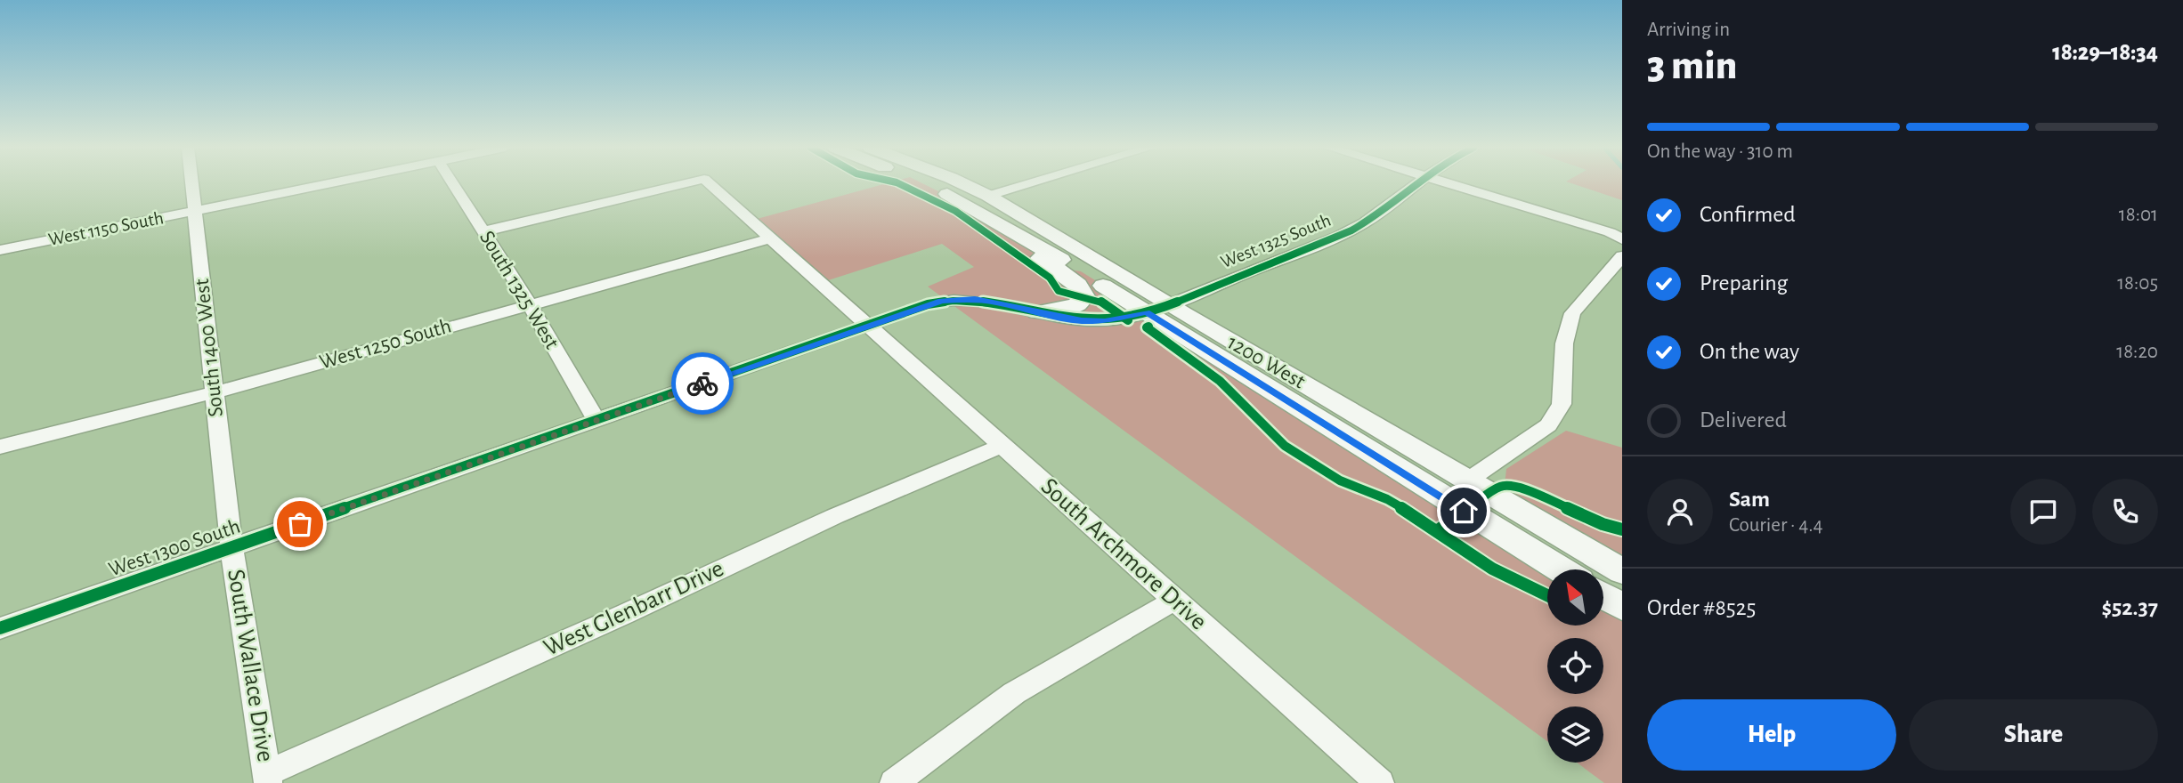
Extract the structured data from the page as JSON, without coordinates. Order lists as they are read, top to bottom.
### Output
{
  "streets": {
    "street": [
      "West 1150 South",
      "West 1325 South",
      "South 1325 West",
      "West 1250 South",
      "South 1400 West",
      "1200 West",
      "West 1300 South",
      "South Archmore Drive",
      "West Glenbarr Drive",
      "South Wallace Drive"
    ]
  },
  "crossings": [
    ["West 1150 South", "South 1400 West"],
    ["West 1325 South", "1200 West"],
    ["West 1325 South", "West 1300 South"],
    ["South 1325 West", "West 1250 South"],
    ["South 1325 West", "West 1300 South"],
    ["South 1325 West", "South Archmore Drive"],
    ["West 1250 South", "South 1400 West"],
    ["West 1250 South", "South Archmore Drive"],
    ["South 1400 West", "West 1300 South"],
    ["South 1400 West", "South Wallace Drive"],
    ["1200 West", "West 1300 South"],
    ["West 1300 South", "South Archmore Drive"],
    ["West 1300 South", "South Wallace Drive"],
    ["South Archmore Drive", "West Glenbarr Drive"],
    ["West Glenbarr Drive", "South Wallace Drive"]
  ],
  "north": "top left",
  "page": {
    "heading": ["3 min", "Arriving in", "18:29–18:34"],
    "panel": [
      "Sam",
      "Courier · 4.4",
      "Order #8525",
      "$52.37"
    ],
    "bar": "On the way · 310 m",
    "list": [
      ["Confirmed", "18:01"],
      ["Preparing", "18:05"],
      ["On the way", "18:20"],
      "Delivered"
    ],
    "buttons": ["Help", "Share"]
  }
}
